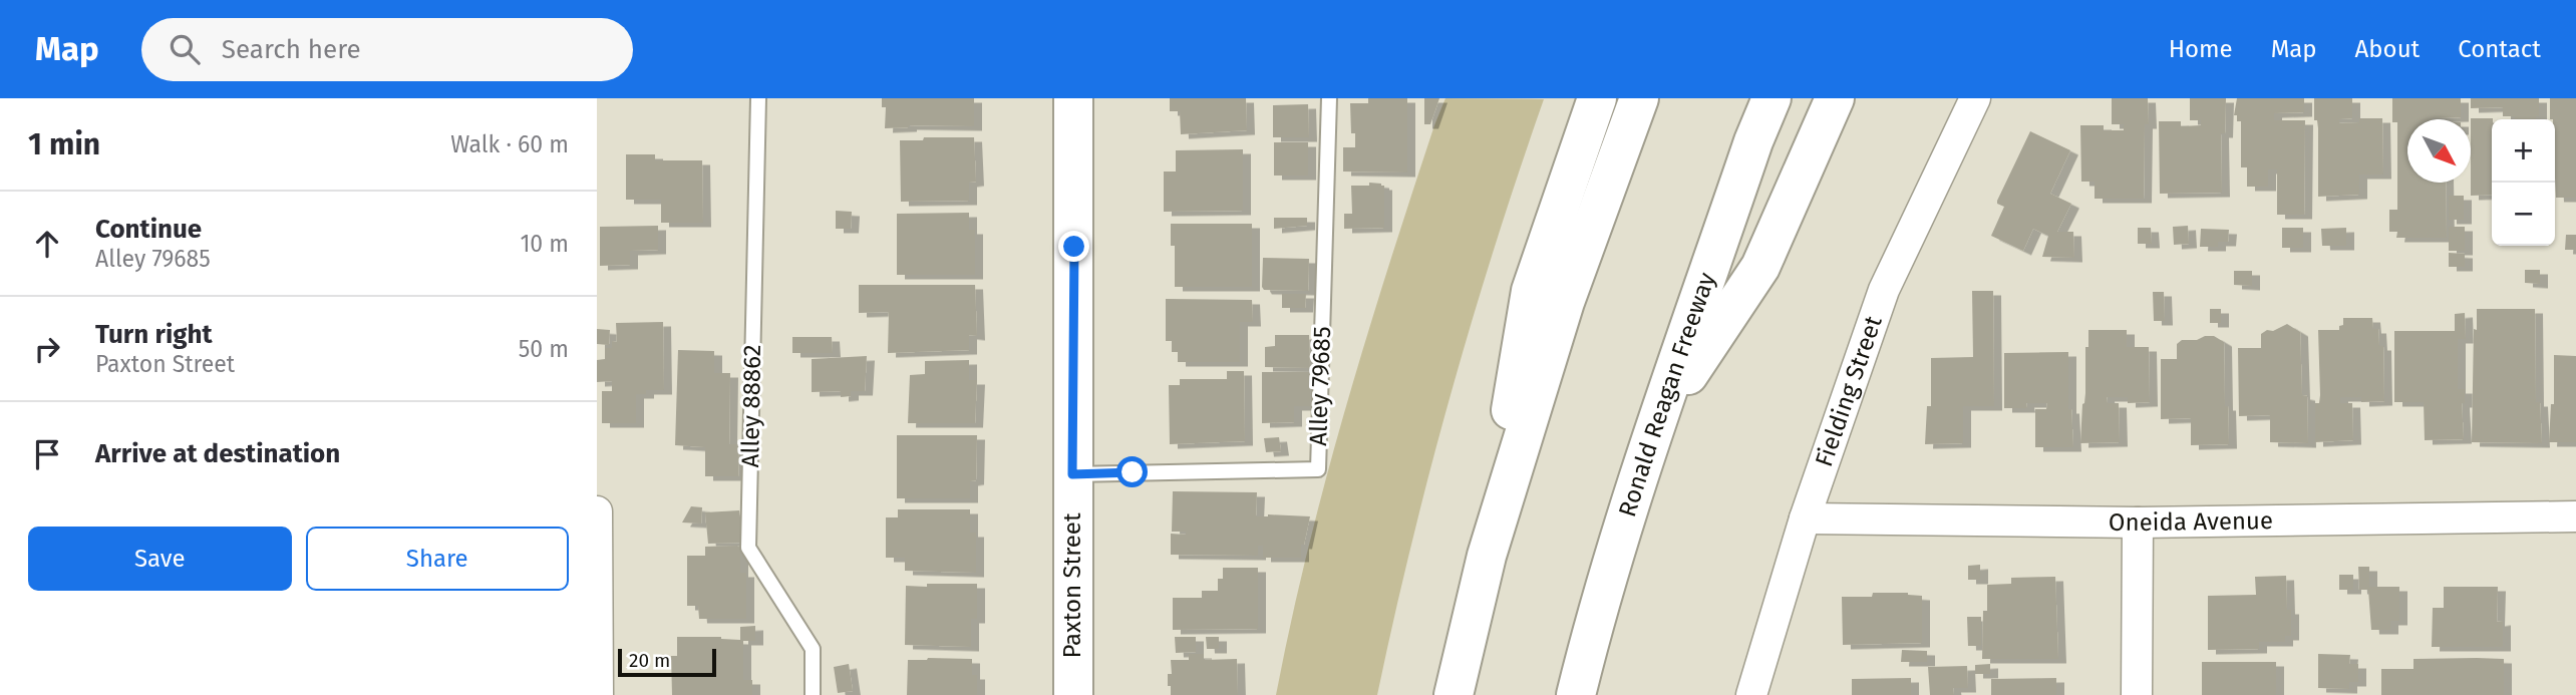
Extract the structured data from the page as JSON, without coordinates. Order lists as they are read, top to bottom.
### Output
{
  "streets": {
    "main road": ["Ronald Reagan Freeway", "Paxton Street"],
    "street": ["Fielding Street", "Oneida Avenue"],
    "lane": ["Alley 79685", "Alley 88862"]
  },
  "crossings": [
    ["Alley 79685", "Paxton Street"],
    ["Fielding Street", "Oneida Avenue"]
  ],
  "scale_bar": "20 m",
  "north": "bottom right",
  "page": {
    "header": "Map",
    "search": "Search here",
    "nav": [
      "Home",
      "Map",
      "About",
      "Contact"
    ],
    "heading": ["1 min", "Walk · 60 m"],
    "map_buttons": ["+", "−"],
    "list": [
      ["Continue", "Alley 79685", "10 m"],
      ["Turn right", "Paxton Street", "50 m"],
      "Arrive at destination"
    ],
    "buttons": ["Save", "Share"],
    "scale": "20 m"
  }
}
